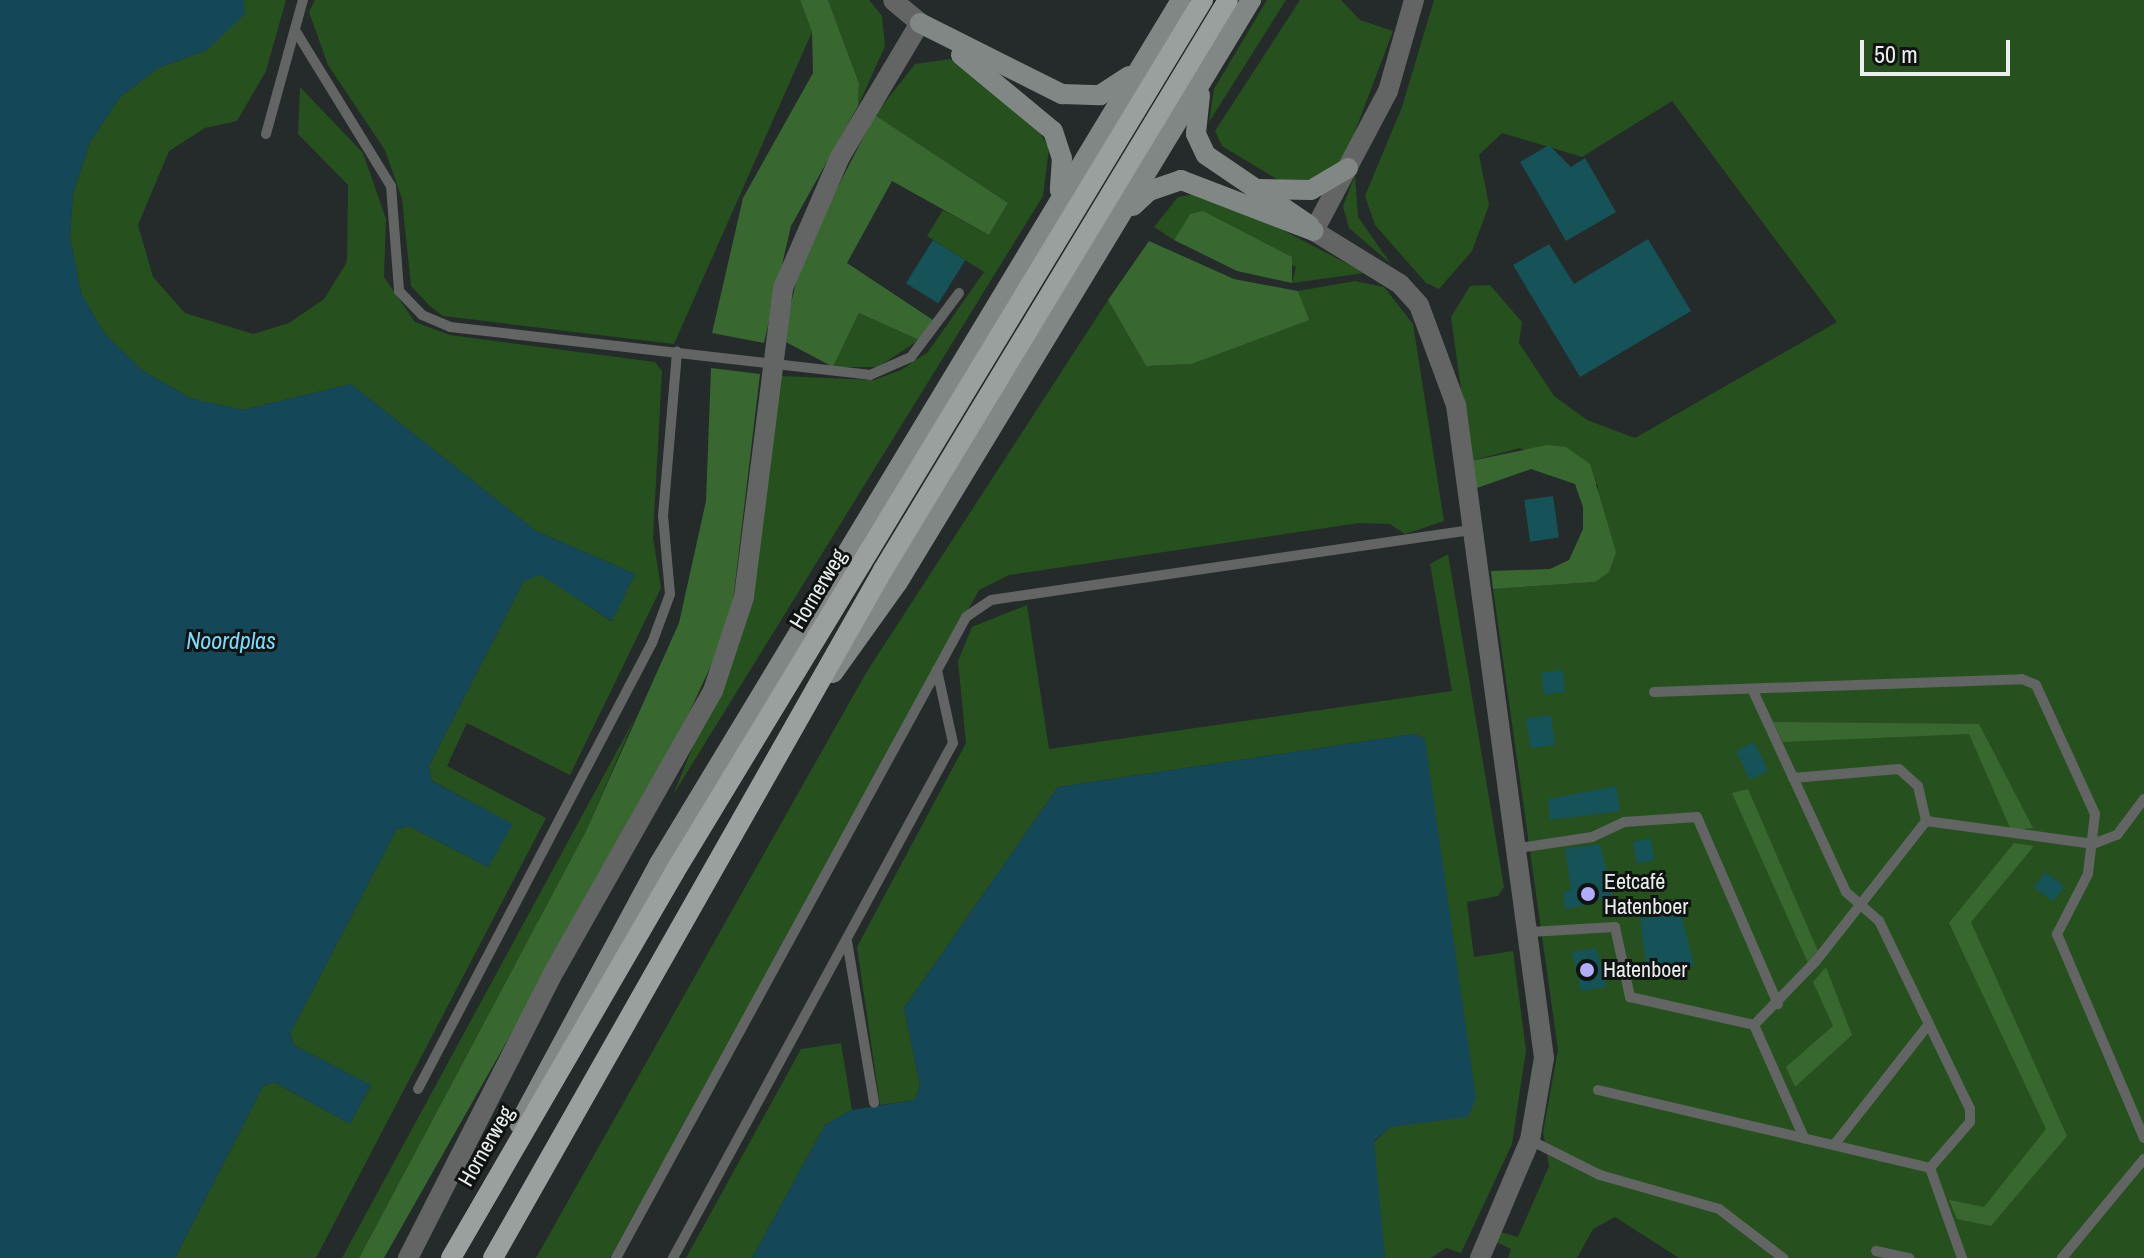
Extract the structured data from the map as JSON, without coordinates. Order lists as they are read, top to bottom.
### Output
{
  "streets": {
    "main road": ["Hornerweg"]
  },
  "water": ["Noordplas"],
  "places": ["Eetcafé Hatenboer", "Hatenboer"],
  "scale_bar": "50 m"
}
